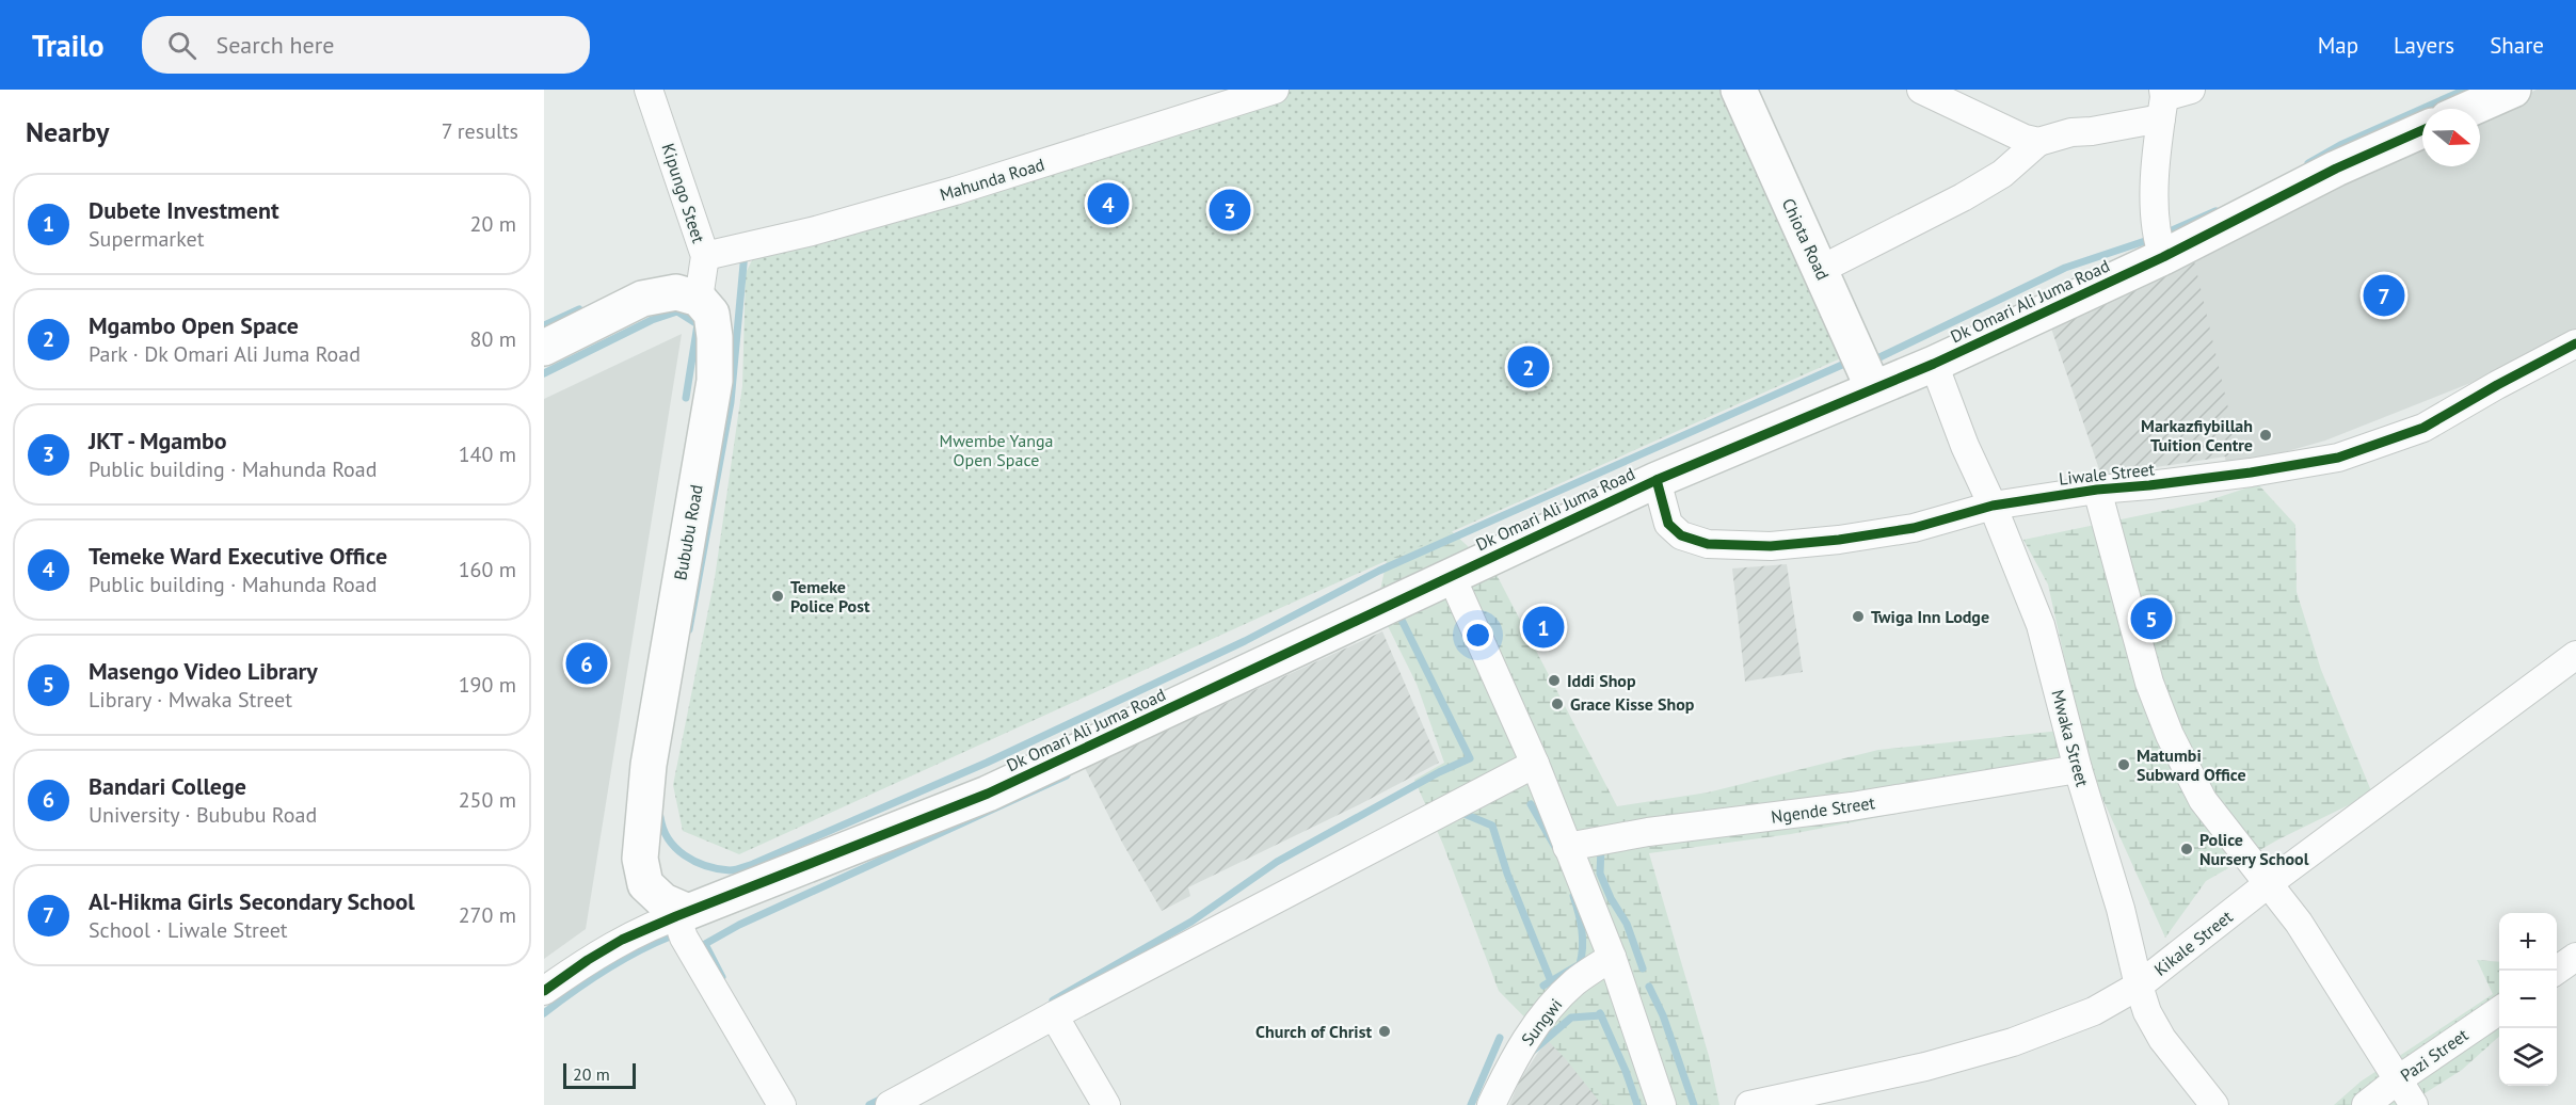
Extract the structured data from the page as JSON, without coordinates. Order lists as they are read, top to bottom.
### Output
{
  "streets": {
    "street": [
      "Mahunda Road",
      "Kipungo Steet",
      "Chiota Road",
      "Dk Omari Ali Juma Road",
      "Liwale Street",
      "Bububu Road",
      "Mwaka Street",
      "Ngende Street",
      "Kikale Street",
      "Sungwi",
      "Pazi Street"
    ]
  },
  "crossings": [
    ["Mahunda Road", "Kipungo Steet"],
    ["Kipungo Steet", "Bububu Road"],
    ["Chiota Road", "Dk Omari Ali Juma Road"],
    ["Dk Omari Ali Juma Road", "Liwale Street"],
    ["Dk Omari Ali Juma Road", "Bububu Road"],
    ["Dk Omari Ali Juma Road", "Mwaka Street"],
    ["Liwale Street", "Mwaka Street"],
    ["Mwaka Street", "Ngende Street"],
    ["Mwaka Street", "Kikale Street"]
  ],
  "parks": ["Mwembe Yanga Open Space"],
  "places": [
    "Markazfiybillah Tuition Centre",
    "Temeke Police Post",
    "Twiga Inn Lodge",
    "Iddi Shop",
    "Grace Kisse Shop",
    "Matumbi Subward Office",
    "Police Nursery School",
    "Church of Christ"
  ],
  "scale_bar": "20 m",
  "north": "right",
  "page": {
    "header": "Trailo",
    "search": "Search here",
    "nav": ["Map", "Layers", "Share"],
    "heading": ["Nearby", "7 results"],
    "list": [
      {
        "mark": "1",
        "name": "Dubete Investment",
        "note": "Supermarket",
        "value": "20 m"
      },
      {
        "mark": "2",
        "name": "Mgambo Open Space",
        "note": "Park · Dk Omari Ali Juma Road",
        "value": "80 m"
      },
      {
        "mark": "3",
        "name": "JKT - Mgambo",
        "note": "Public building · Mahunda Road",
        "value": "140 m"
      },
      {
        "mark": "4",
        "name": "Temeke Ward Executive Office",
        "note": "Public building · Mahunda Road",
        "value": "160 m"
      },
      {
        "mark": "5",
        "name": "Masengo Video Library",
        "note": "Library · Mwaka Street",
        "value": "190 m"
      },
      {
        "mark": "6",
        "name": "Bandari College",
        "note": "University · Bububu Road",
        "value": "250 m"
      },
      {
        "mark": "7",
        "name": "Al-Hikma Girls Secondary School",
        "note": "School · Liwale Street",
        "value": "270 m"
      }
    ],
    "pins": [
      "4",
      "3",
      "7",
      "2",
      "5",
      "1",
      "6"
    ],
    "map_buttons": ["+", "−"],
    "scale": "20 m"
  }
}
